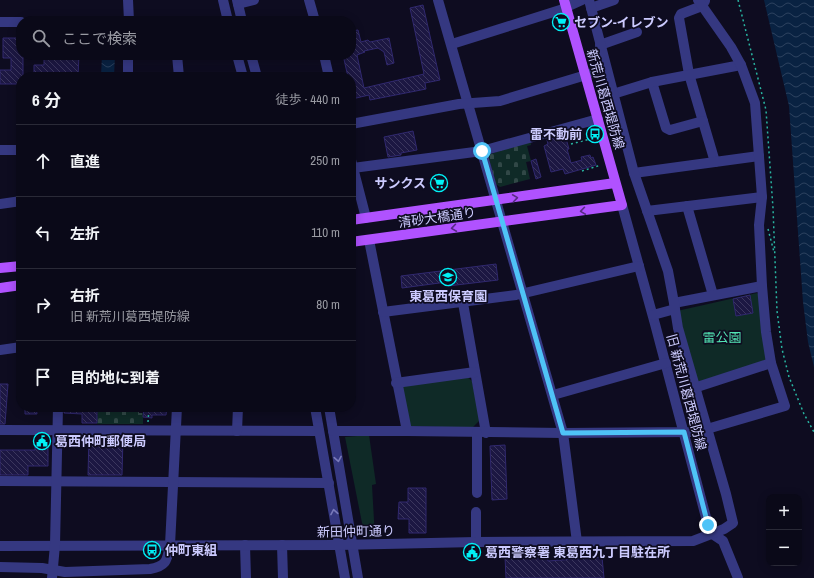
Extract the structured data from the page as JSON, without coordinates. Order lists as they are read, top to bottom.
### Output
{
  "streets": {
    "main road": ["新荒川葛西堤防線", "清砂大橋通り"],
    "street": ["旧 新荒川葛西堤防線", "新田仲町通り"]
  },
  "crossings": [
    ["新荒川葛西堤防線", "清砂大橋通り"],
    ["新荒川葛西堤防線", "旧 新荒川葛西堤防線"],
    ["清砂大橋通り", "旧 新荒川葛西堤防線"],
    ["旧 新荒川葛西堤防線", "新田仲町通り"]
  ],
  "parks": ["雷公園"],
  "places": {
    "supermarket": ["セブン-イレブン", "サンクス"],
    "bus stop": ["雷不動前", "仲町東組"],
    "school or university": ["東葛西保育園"],
    "public building": ["葛西仲町郵便局", "葛西警察署 東葛西九丁目駐在所"]
  },
  "page": {
    "search": "ここで検索",
    "heading": ["6 分", "徒歩 · 440 m"],
    "list": [
      ["直進", "250 m"],
      ["左折", "110 m"],
      ["右折", "旧 新荒川葛西堤防線", "80 m"],
      "目的地に到着"
    ],
    "map_buttons": ["+", "−"]
  }
}
